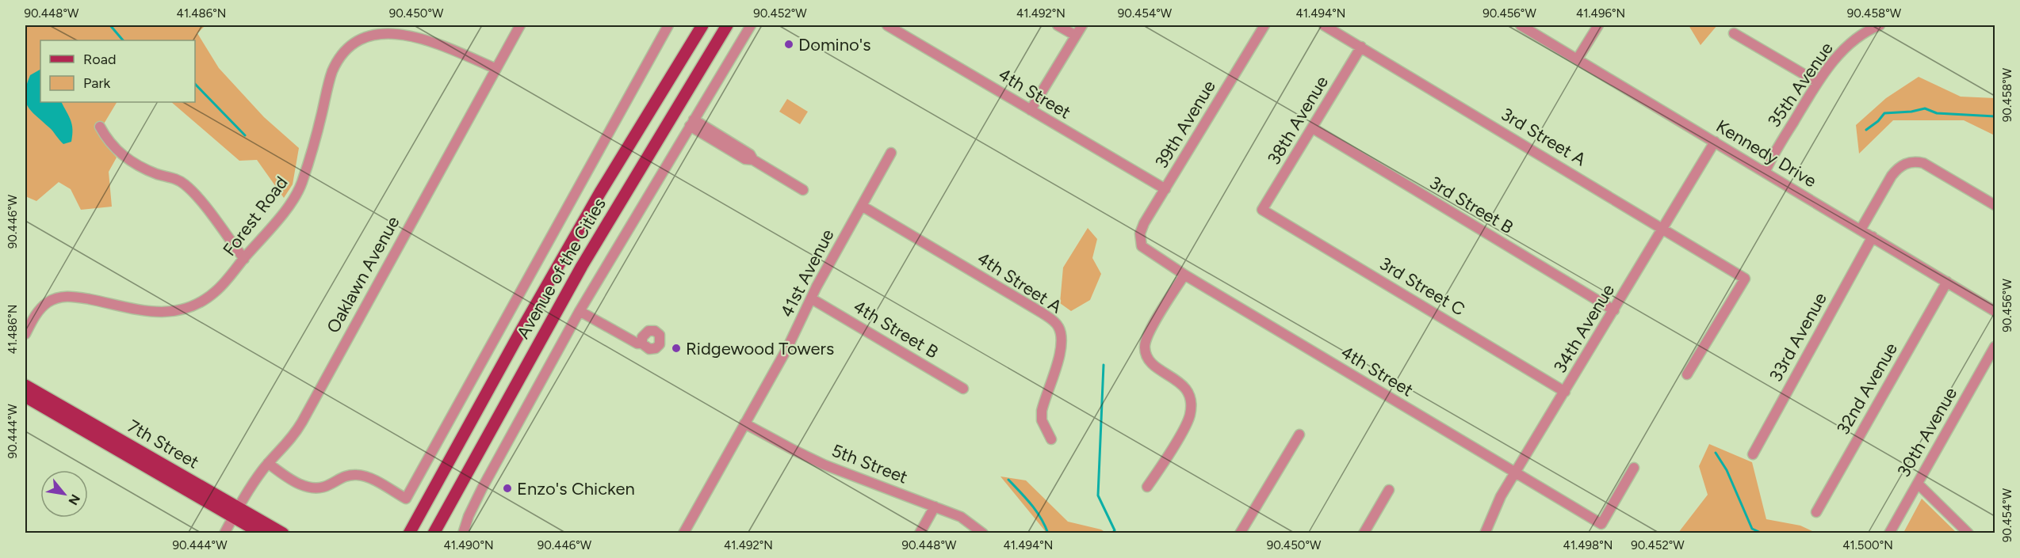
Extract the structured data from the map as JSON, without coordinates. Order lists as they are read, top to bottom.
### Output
{
  "streets": {
    "main road": ["Avenue of the Cities", "7th Street"],
    "street": [
      "35th Avenue",
      "4th Street",
      "38th Avenue",
      "39th Avenue",
      "3rd Street A",
      "Kennedy Drive",
      "3rd Street B",
      "Forest Road",
      "41st Avenue",
      "Oaklawn Avenue",
      "4th Street A",
      "3rd Street C",
      "34th Avenue",
      "4th Street B",
      "33rd Avenue",
      "32nd Avenue",
      "30th Avenue",
      "5th Street"
    ]
  },
  "crossings": [
    ["35th Avenue", "Kennedy Drive"],
    ["4th Street", "39th Avenue"],
    ["4th Street", "34th Avenue"],
    ["38th Avenue", "3rd Street A"],
    ["38th Avenue", "3rd Street B"],
    ["38th Avenue", "3rd Street C"],
    ["3rd Street A", "34th Avenue"],
    ["Kennedy Drive", "34th Avenue"],
    ["Kennedy Drive", "33rd Avenue"],
    ["Kennedy Drive", "32nd Avenue"],
    ["3rd Street B", "34th Avenue"],
    ["Forest Road", "Oaklawn Avenue"],
    ["Avenue of the Cities", "Oaklawn Avenue"],
    ["41st Avenue", "4th Street A"],
    ["41st Avenue", "4th Street B"],
    ["41st Avenue", "5th Street"],
    ["Oaklawn Avenue", "7th Street"],
    ["3rd Street C", "34th Avenue"]
  ],
  "places": ["Domino's", "Ridgewood Towers", "Enzo's Chicken"],
  "legend": ["Road", "Park"],
  "north": "bottom right",
  "coordinates": [
    "90.448°W",
    "41.486°N",
    "90.450°W",
    "90.452°W",
    "41.492°N",
    "90.454°W",
    "41.494°N",
    "90.456°W",
    "41.496°N",
    "90.458°W",
    "90.446°W",
    "90.444°W",
    "41.490°N",
    "41.498°N",
    "41.500°N"
  ]
}
